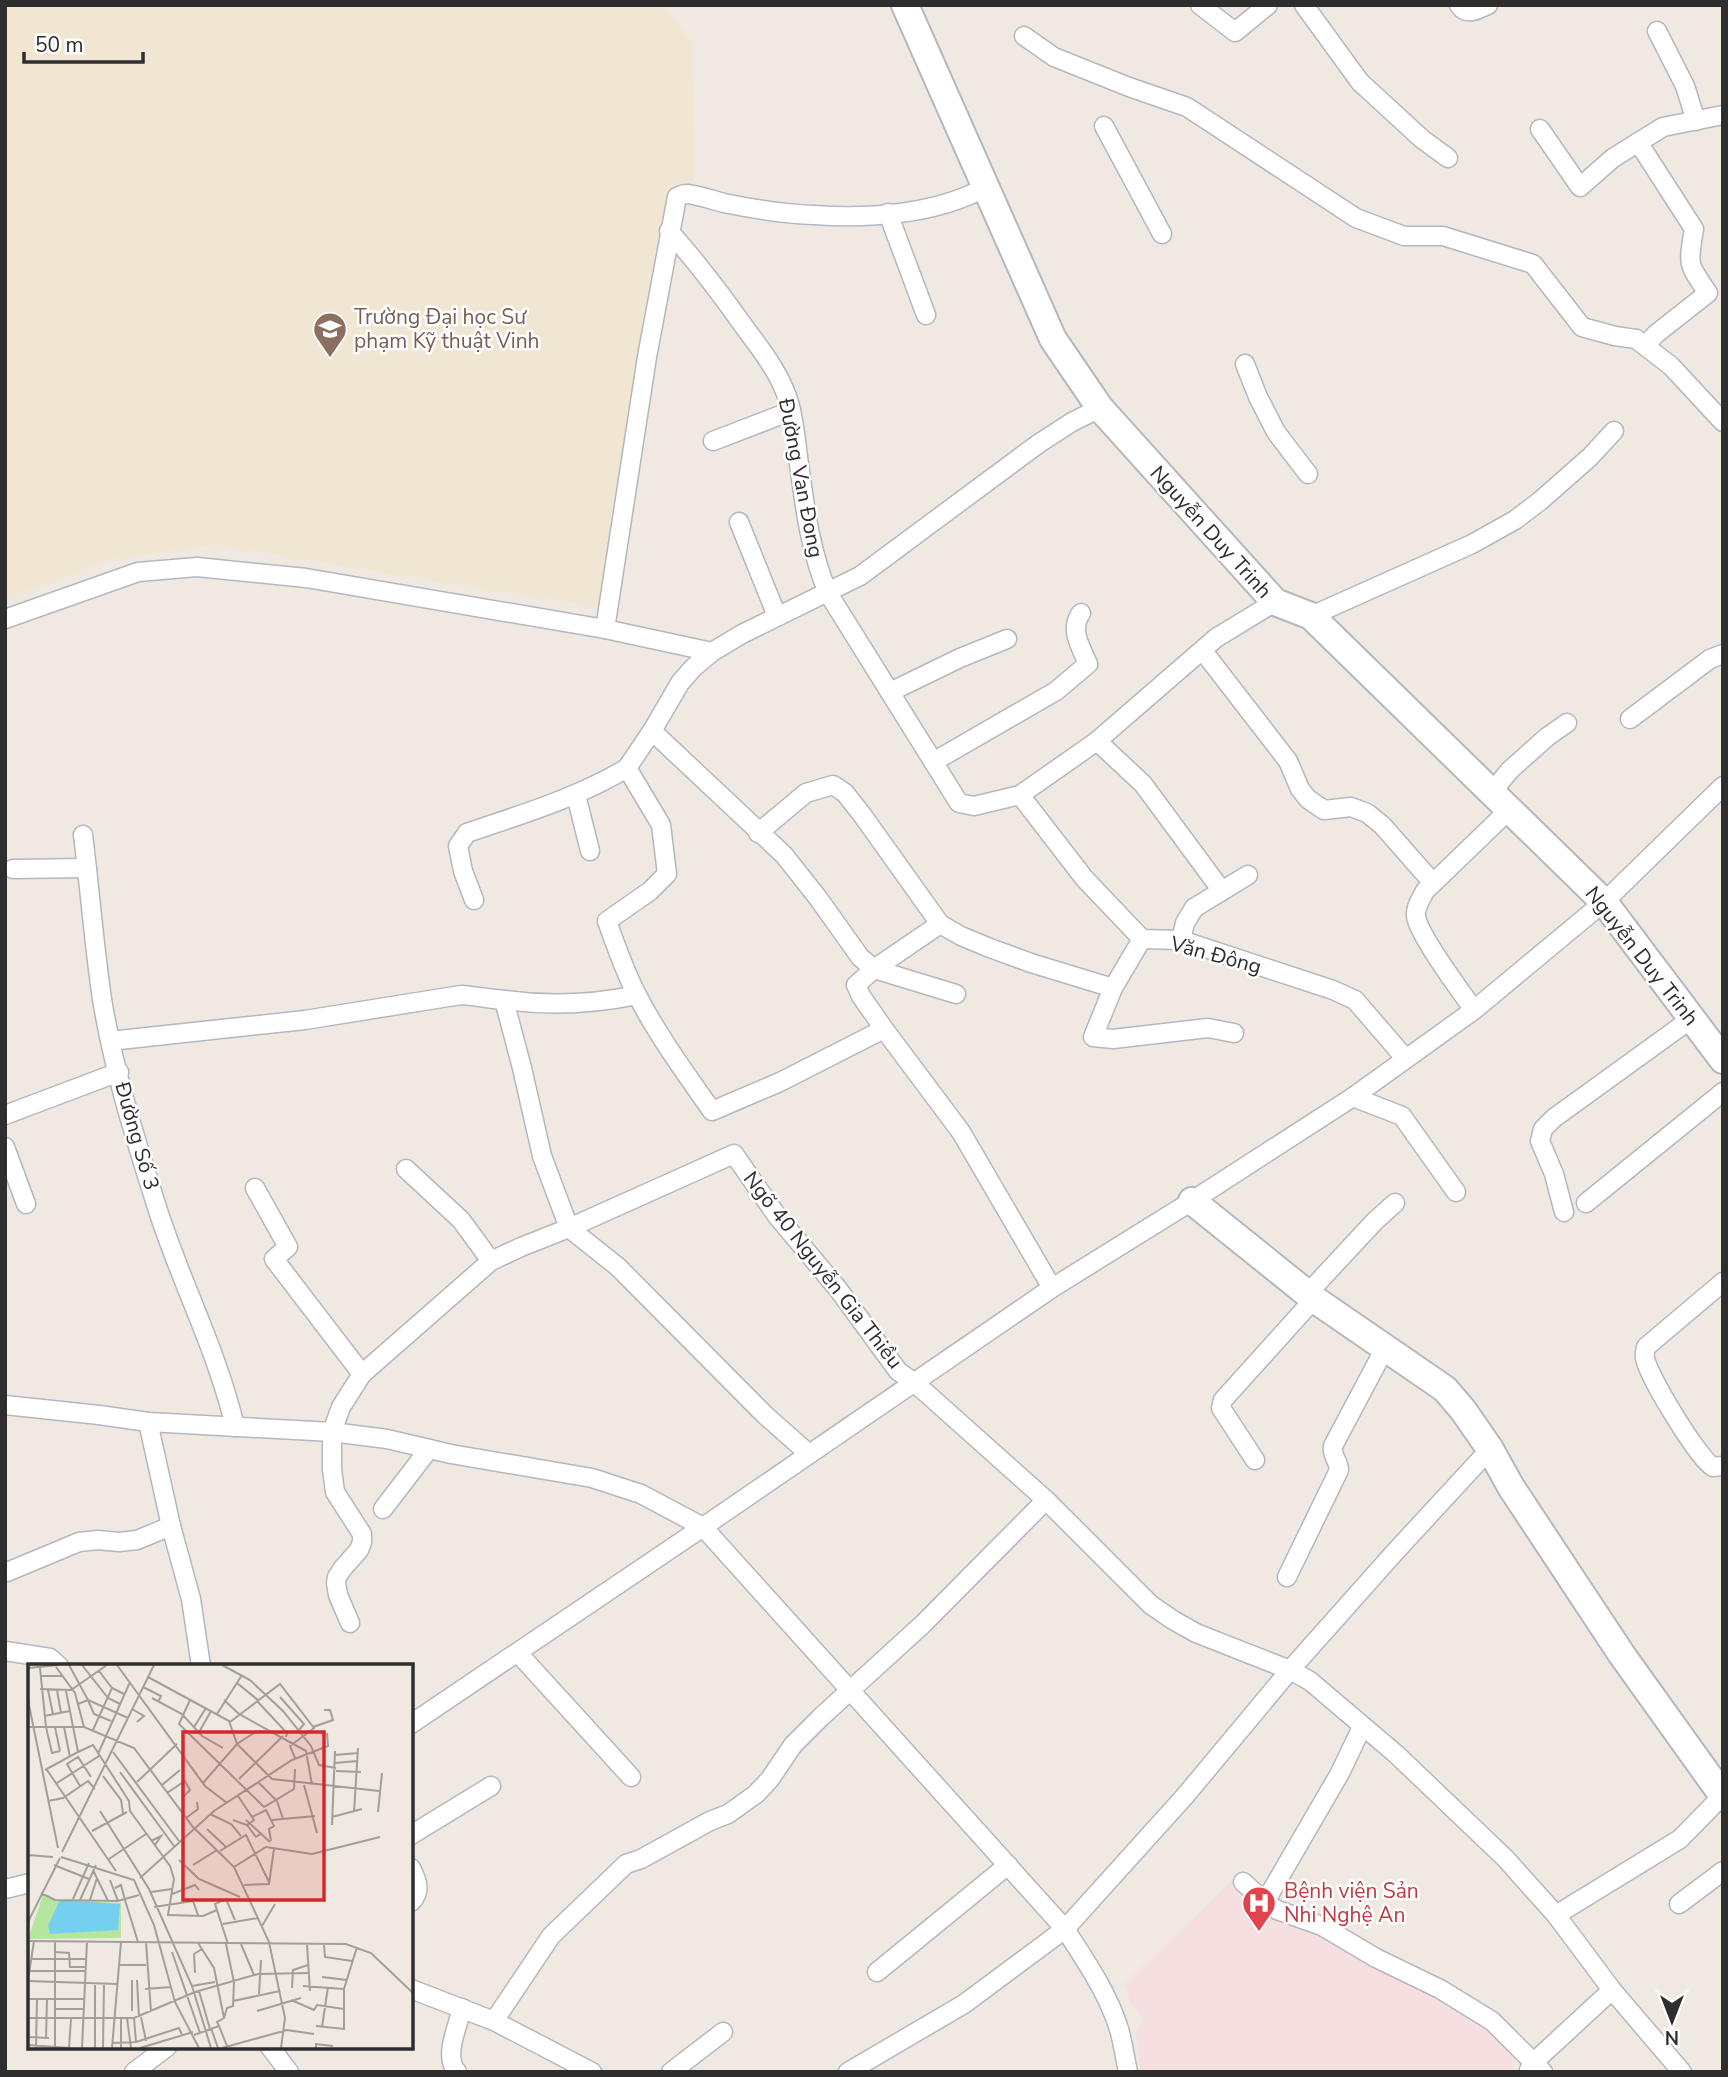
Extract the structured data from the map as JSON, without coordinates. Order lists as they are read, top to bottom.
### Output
{
  "streets": {
    "street": [
      "Đường Van Đong",
      "Nguyễn Duy Trinh",
      "Văn Đông",
      "Đường Số 3",
      "Ngõ 40 Nguyễn Gia Thiều"
    ]
  },
  "crossings": [
    ["Đường Van Đong", "Văn Đông"]
  ],
  "places": {
    "school or university": ["Trường Đại học Sư phạm Kỹ thuật Vinh"],
    "hospital": ["Bệnh viện Sản Nhi Nghệ An"]
  },
  "scale_bar": "50 m",
  "north": "bottom"
}
